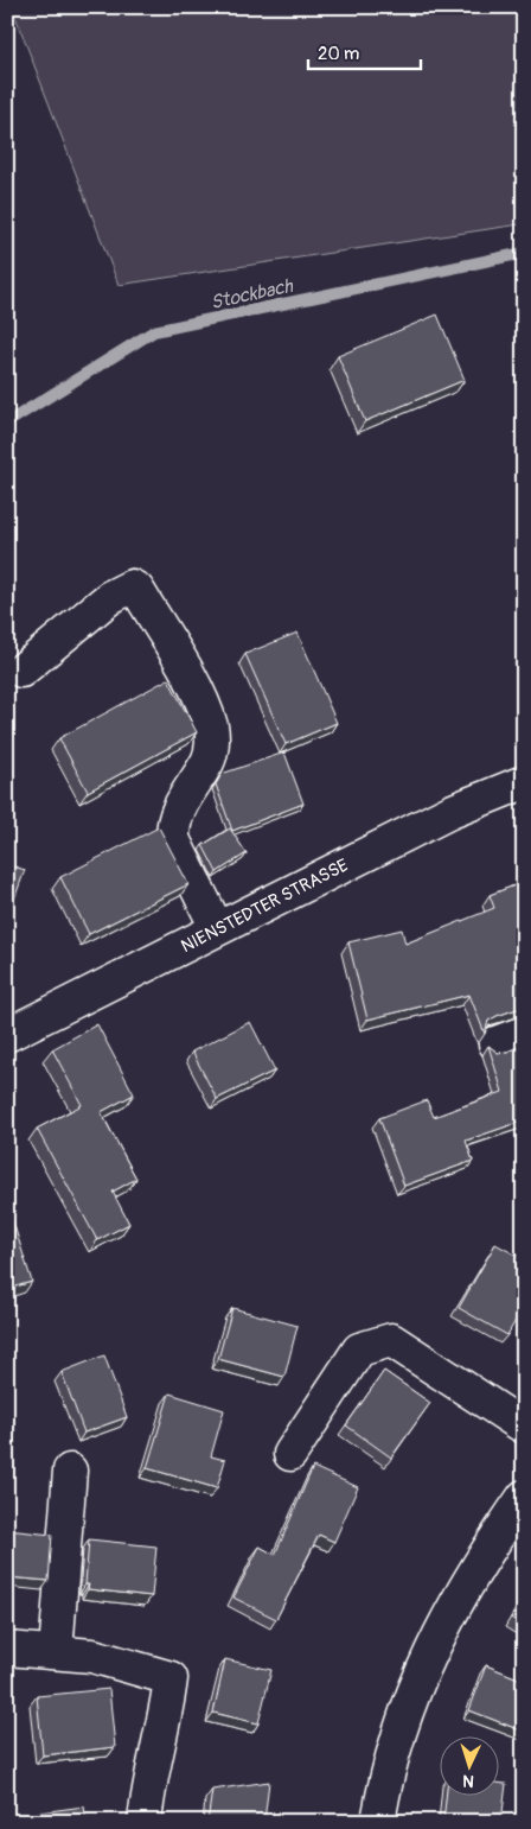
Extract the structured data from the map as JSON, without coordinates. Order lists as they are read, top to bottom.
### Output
{
  "streets": {
    "street": ["NIENSTEDTER STRASSE"]
  },
  "water": ["Stockbach"],
  "scale_bar": "20 m",
  "north": "bottom"
}
